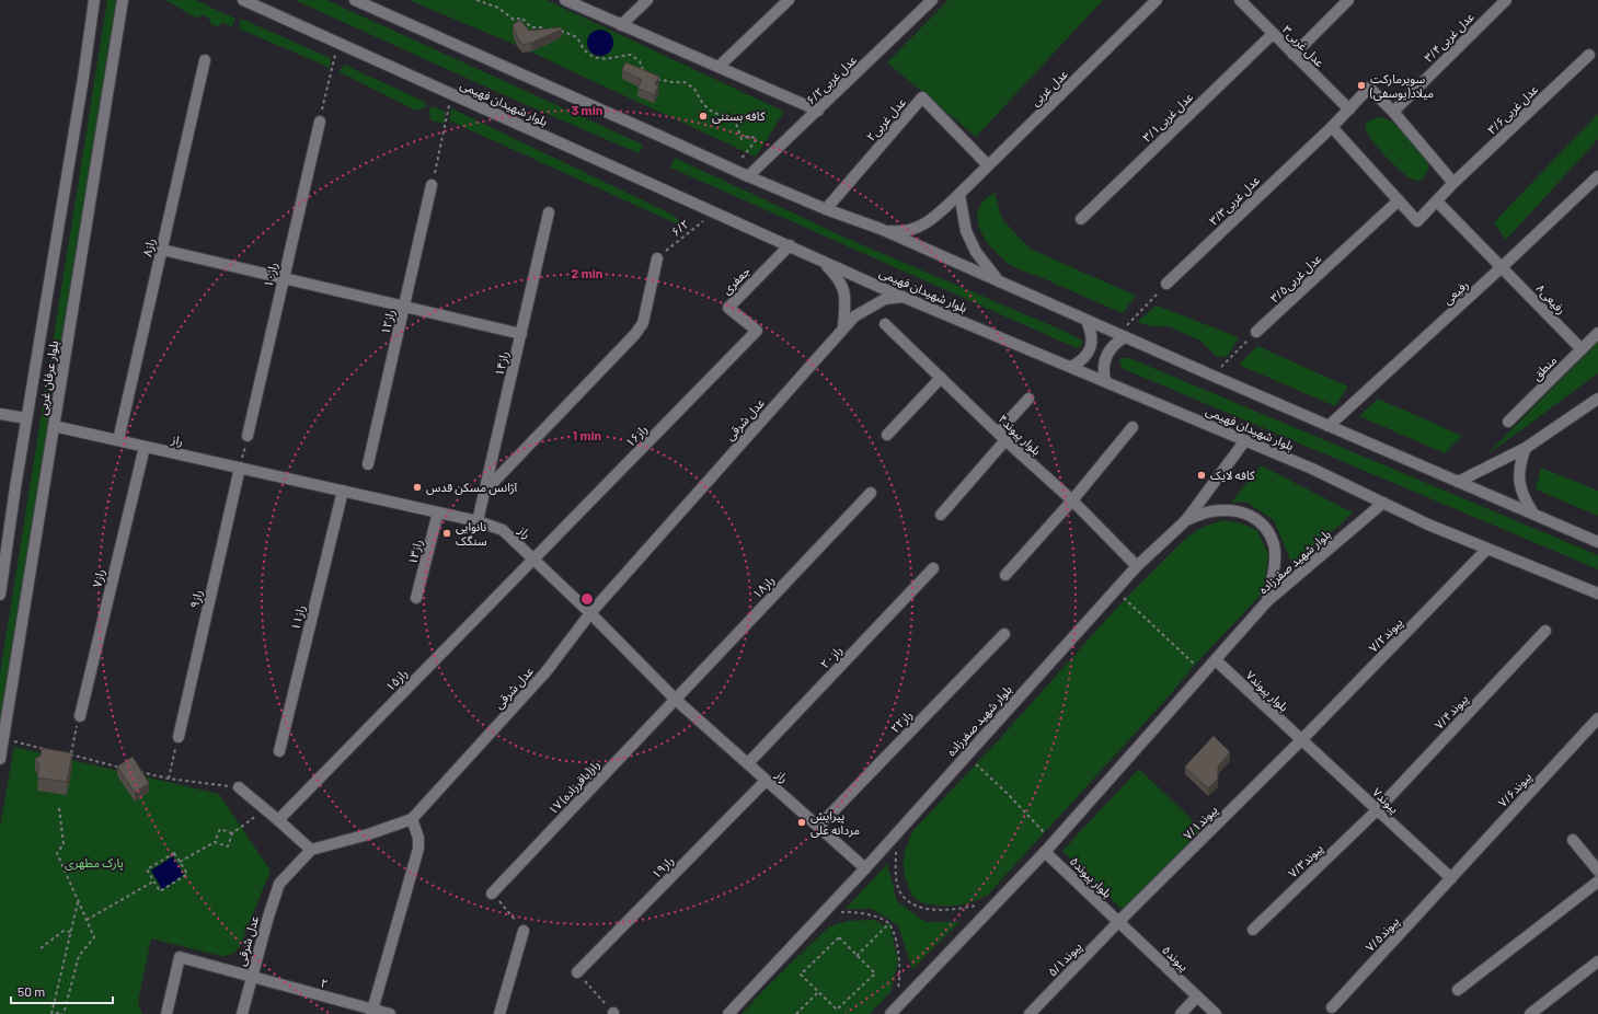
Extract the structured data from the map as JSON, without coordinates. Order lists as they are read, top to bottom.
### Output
{
  "streets": {
    "street": [
      "عدل غربی۳/۴",
      "عدل غربی۳",
      "۶/۲عدل غربی",
      "عدل غربی",
      "بلوار شهیدان فهیمی",
      "عدل غربی۳/۶",
      "عدل غربی۳/۱",
      "عدل غربی۲",
      "عدل غربی۳/۳",
      "راز۸",
      "راز۱۰",
      "عدل غربی۳/۵",
      "جعفری",
      "رفیعی",
      "۸رفیعی",
      "راز۱۲",
      "راز۱۴",
      "منطق",
      "بلوار عرفان غربی",
      "عدل شرقی",
      "بلوار پیوند۴",
      "راز۱۶",
      "راز",
      "راز۱۳",
      "بلوار شهید صفرزاده",
      "راز۷",
      "راز۱۸",
      "راز۹",
      "راز۱۱",
      "پیوند۷/۲",
      "راز۲۰",
      "راز۱۵",
      "بلوار پیوند۷",
      "پیوند۷/۴",
      "راز۲۲",
      "۱۷ راز(باقرزاده)",
      "پیوند۷/۶",
      "پیوند۷",
      "پیوند۷/۱",
      "پیوند۷/۳",
      "راز۱۹",
      "بلوار پیوند۵",
      "پیوند۷/۵",
      "پیوند۵",
      "پیوند۵/۱",
      "۲"
    ],
    "path": ["۶/۲"]
  },
  "crossings": [
    ["عدل غربی۳/۴", "عدل غربی۳/۳"],
    ["عدل غربی۳", "عدل غربی۳/۱"],
    ["عدل غربی۳", "عدل غربی۳/۳"],
    ["عدل غربی", "عدل غربی۲"],
    ["بلوار شهیدان فهیمی", "۶/۲"],
    ["بلوار شهیدان فهیمی", "جعفری"],
    ["بلوار شهیدان فهیمی", "عدل شرقی"],
    ["بلوار شهیدان فهیمی", "بلوار شهید صفرزاده"],
    ["بلوار شهیدان فهیمی", "پیوند۷/۲"],
    ["عدل غربی۳/۶", "عدل غربی۳/۵"],
    ["راز۸", "راز"],
    ["جعفری", "راز۱۶"],
    ["رفیعی", "۸رفیعی"],
    ["۸رفیعی", "منطق"],
    ["راز۱۴", "راز"],
    ["بلوار عرفان غربی", "راز"],
    ["عدل شرقی", "راز"],
    ["عدل شرقی", "۲"],
    ["بلوار پیوند۴", "بلوار شهید صفرزاده"],
    ["بلوار پیوند۴", "بلوار پیوند۷"],
    ["راز۱۶", "راز"],
    ["راز۱۶", "راز۱۵"],
    ["راز", "راز۱۳"],
    ["راز", "بلوار شهید صفرزاده"],
    ["راز", "راز۷"],
    ["راز", "راز۱۸"],
    ["راز", "راز۹"],
    ["راز", "راز۱۱"],
    ["راز", "راز۲۰"],
    ["راز", "راز۱۵"],
    ["راز", "راز۲۲"],
    ["راز", "۱۷ راز(باقرزاده)"],
    ["راز", "راز۱۹"],
    ["بلوار شهید صفرزاده", "بلوار پیوند۷"],
    ["بلوار شهید صفرزاده", "بلوار پیوند۵"],
    ["راز۱۸", "۱۷ راز(باقرزاده)"],
    ["پیوند۷/۲", "بلوار پیوند۷"],
    ["پیوند۷/۲", "پیوند۷"],
    ["پیوند۷/۲", "پیوند۷/۱"],
    ["بلوار پیوند۷", "پیوند۷"],
    ["بلوار پیوند۷", "پیوند۷/۱"],
    ["پیوند۷/۴", "پیوند۷"],
    ["پیوند۷/۴", "پیوند۷/۳"],
    ["پیوند۷/۶", "پیوند۷"],
    ["پیوند۷/۶", "پیوند۷/۵"],
    ["پیوند۷", "پیوند۷/۱"],
    ["پیوند۷", "پیوند۷/۳"],
    ["پیوند۷", "پیوند۷/۵"],
    ["پیوند۷/۱", "بلوار پیوند۵"],
    ["پیوند۷/۱", "پیوند۵"],
    ["پیوند۷/۱", "پیوند۵/۱"],
    ["بلوار پیوند۵", "پیوند۵"],
    ["بلوار پیوند۵", "پیوند۵/۱"],
    ["پیوند۵", "پیوند۵/۱"]
  ],
  "parks": ["پارک مطهری"],
  "places": [
    "سوپرمارکت میلاد(یوسفی)",
    "کافه بستنی",
    "کافه لایک",
    "آژانس مسکن قدس",
    "نانوایی سنگک",
    "پیرایش مردانه علی"
  ],
  "scale_bar": "50 m",
  "rings": ["3 min", "2 min", "1 min"]
}
